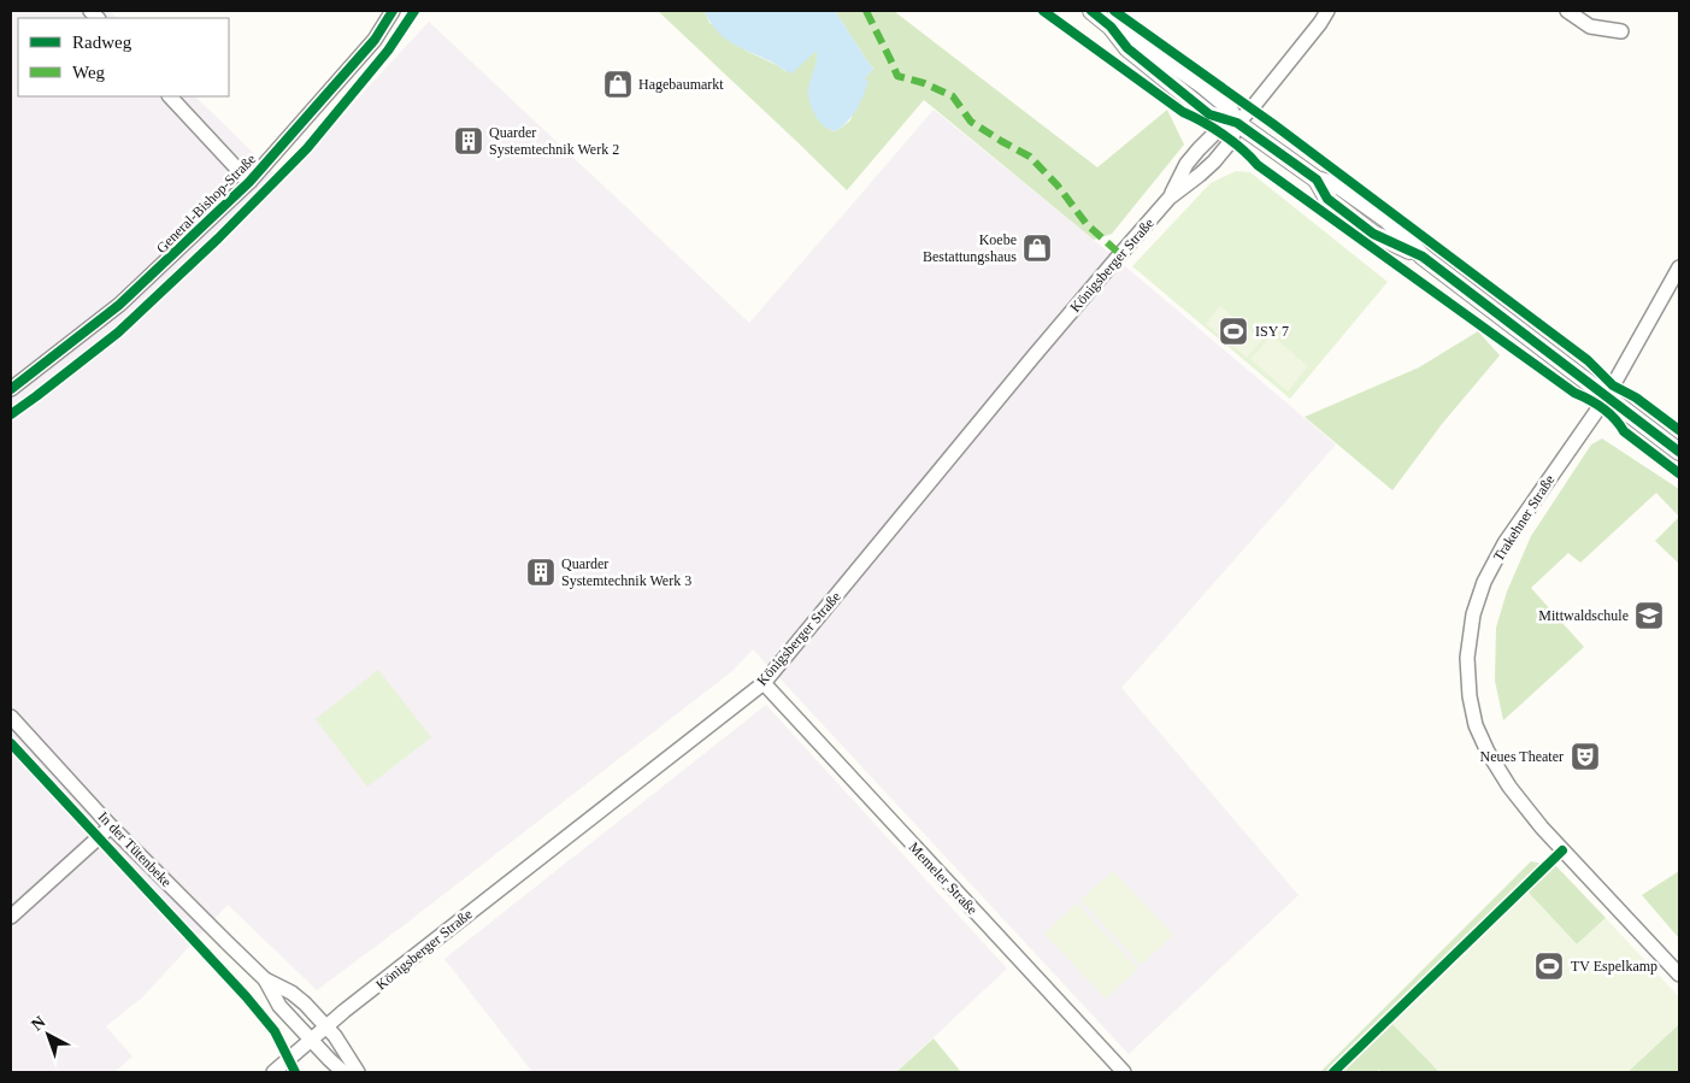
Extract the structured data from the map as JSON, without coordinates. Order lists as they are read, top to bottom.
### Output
{
  "streets": {
    "street": [
      "General-Bishop-Straße",
      "Königsberger Straße",
      "Trakehner Straße",
      "In der Tütenbeke",
      "Memeler Straße"
    ]
  },
  "crossings": [
    ["Königsberger Straße", "In der Tütenbeke"],
    ["Königsberger Straße", "Memeler Straße"]
  ],
  "places": {
    "shop": ["Hagebaumarkt", "Koebe Bestattungshaus"],
    "building": ["Quarder Systemtechnik Werk 2", "Quarder Systemtechnik Werk 3"],
    "sports": ["ISY 7", "TV Espelkamp"],
    "school or university": ["Mittwaldschule"],
    "theatre": ["Neues Theater"]
  },
  "legend": ["Radweg", "Weg"],
  "north": "top left"
}
